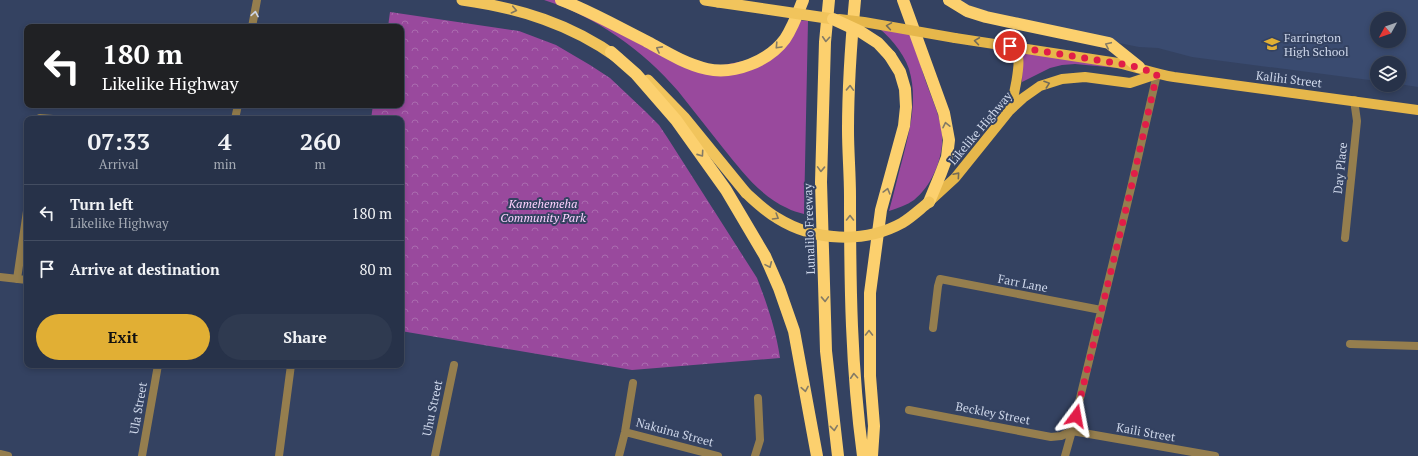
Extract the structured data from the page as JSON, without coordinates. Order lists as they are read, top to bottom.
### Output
{
  "streets": {
    "highway": ["Likelike Highway", "Lunalilo Freeway"],
    "main road": ["Kalihi Street"],
    "street": [
      "Day Place",
      "Farr Lane",
      "Ula Street",
      "Uhu Street",
      "Beckley Street",
      "Nakuina Street",
      "Kaili Street"
    ]
  },
  "crossings": [
    ["Kalihi Street", "Likelike Highway"],
    ["Kalihi Street", "Day Place"],
    ["Beckley Street", "Kaili Street"]
  ],
  "one_way": ["Likelike Highway"],
  "parks": ["Kamehemeha Community Park"],
  "places": {
    "school or university": ["Farrington High School"]
  },
  "north": "bottom left",
  "page": {
    "turn": ["180 m", "Likelike Highway"],
    "eta": [
      "07:33",
      "Arrival",
      "4",
      "min",
      "260",
      "m"
    ],
    "list": [
      {
        "name": "Turn left",
        "note": "Likelike Highway",
        "value": "180 m"
      },
      {
        "name": "Arrive at destination",
        "value": "80 m"
      }
    ],
    "buttons": ["Exit", "Share"]
  }
}
